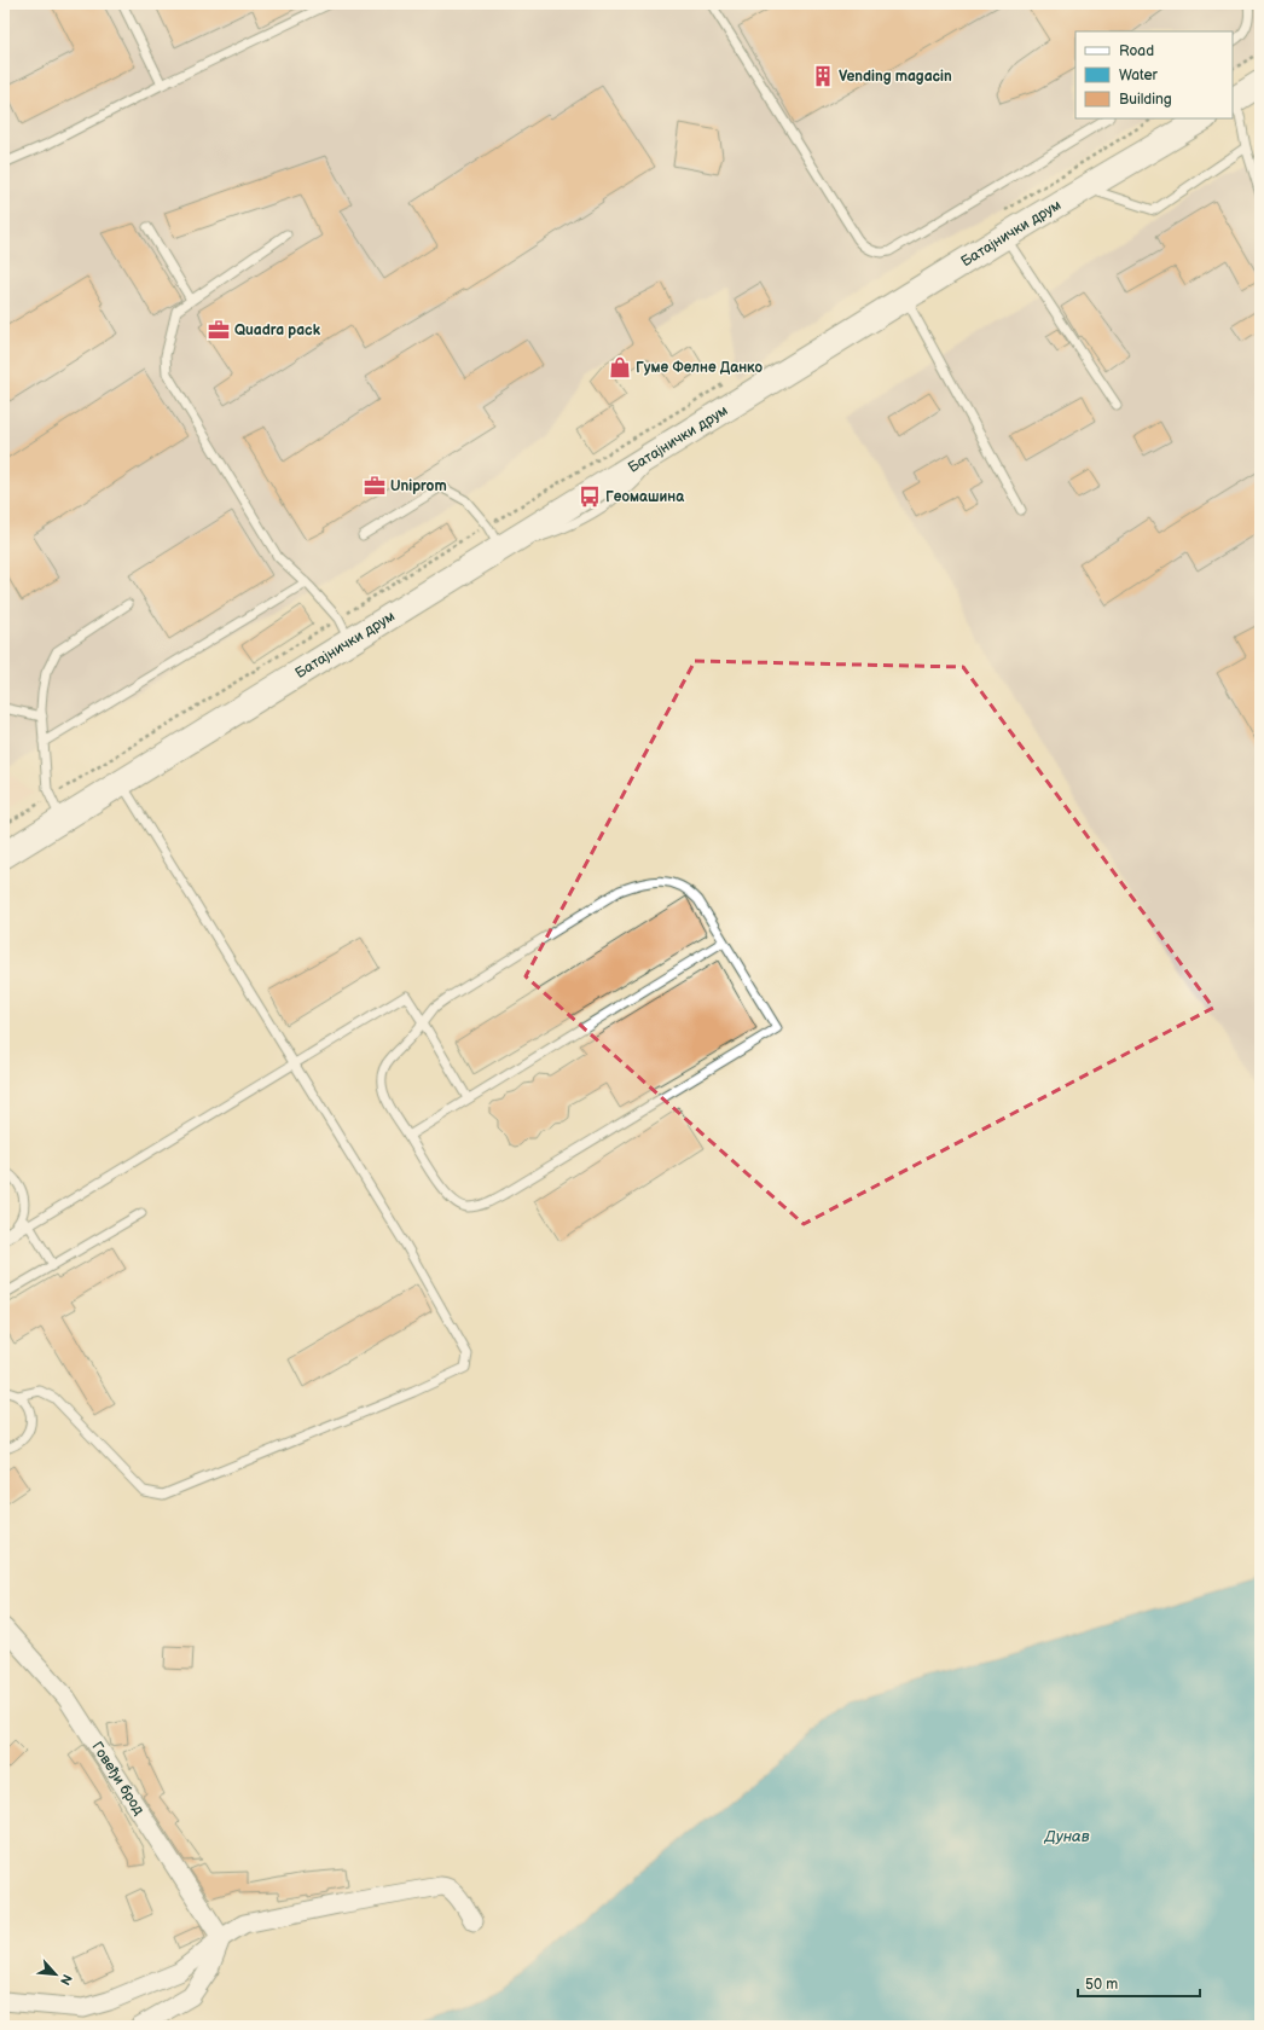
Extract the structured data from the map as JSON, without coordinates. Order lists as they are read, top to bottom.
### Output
{
  "streets": {
    "main road": ["Батајнички друм"],
    "street": ["Говеђи брод"]
  },
  "water": ["Дунав"],
  "places": {
    "building": ["Vending magacin"],
    "office": ["Quadra pack", "Uniprom"],
    "shop": ["Гуме Фелне Данко"],
    "bus stop": ["Геомашина"]
  },
  "legend": ["Road", "Water", "Building"],
  "scale_bar": "50 m",
  "north": "bottom right"
}
